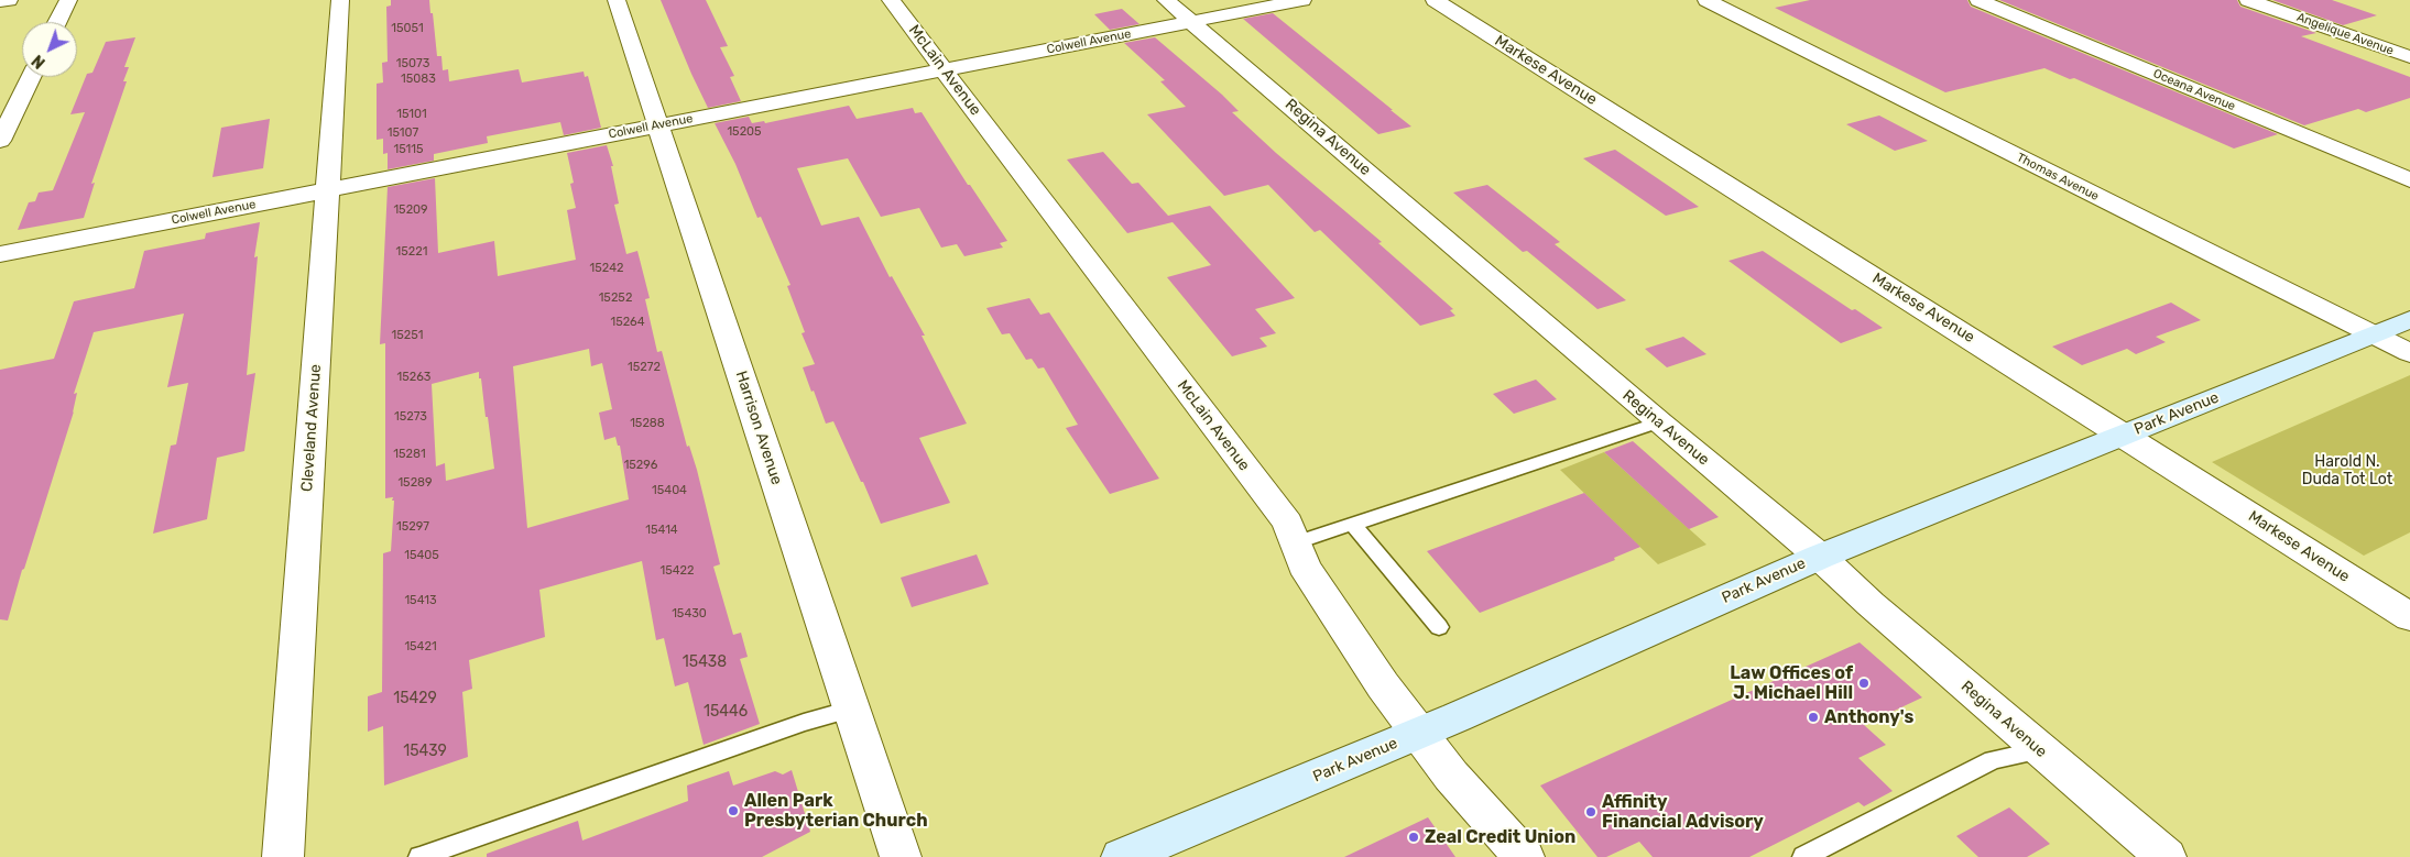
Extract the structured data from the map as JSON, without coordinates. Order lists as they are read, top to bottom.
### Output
{
  "streets": {
    "street": [
      "Angelique Avenue",
      "Colwell Avenue",
      "McLain Avenue",
      "Markese Avenue",
      "Oceana Avenue",
      "Regina Avenue",
      "Thomas Avenue",
      "Park Avenue",
      "Cleveland Avenue",
      "Harrison Avenue"
    ]
  },
  "crossings": [
    ["Colwell Avenue", "McLain Avenue"],
    ["Colwell Avenue", "Regina Avenue"],
    ["Colwell Avenue", "Cleveland Avenue"],
    ["Colwell Avenue", "Harrison Avenue"],
    ["McLain Avenue", "Park Avenue"],
    ["Markese Avenue", "Park Avenue"],
    ["Regina Avenue", "Park Avenue"],
    ["Thomas Avenue", "Park Avenue"]
  ],
  "parks": ["Harold N. Duda Tot Lot"],
  "places": [
    "Law Offices of J. Michael Hill",
    "Anthony's",
    "Allen Park Presbyterian Church",
    "Affinity Financial Advisory",
    "Zeal Credit Union"
  ],
  "house_numbers": [
    "15051",
    "15073",
    "15083",
    "15101",
    "15205",
    "15107",
    "15115",
    "15209",
    "15221",
    "15242",
    "15252",
    "15264",
    "15251",
    "15272",
    "15263",
    "15273",
    "15288",
    "15281",
    "15296",
    "15289",
    "15404",
    "15297",
    "15414",
    "15405",
    "15422",
    "15413",
    "15430",
    "15421",
    "15438",
    "15429",
    "15446",
    "15439"
  ],
  "north": "bottom left"
}
